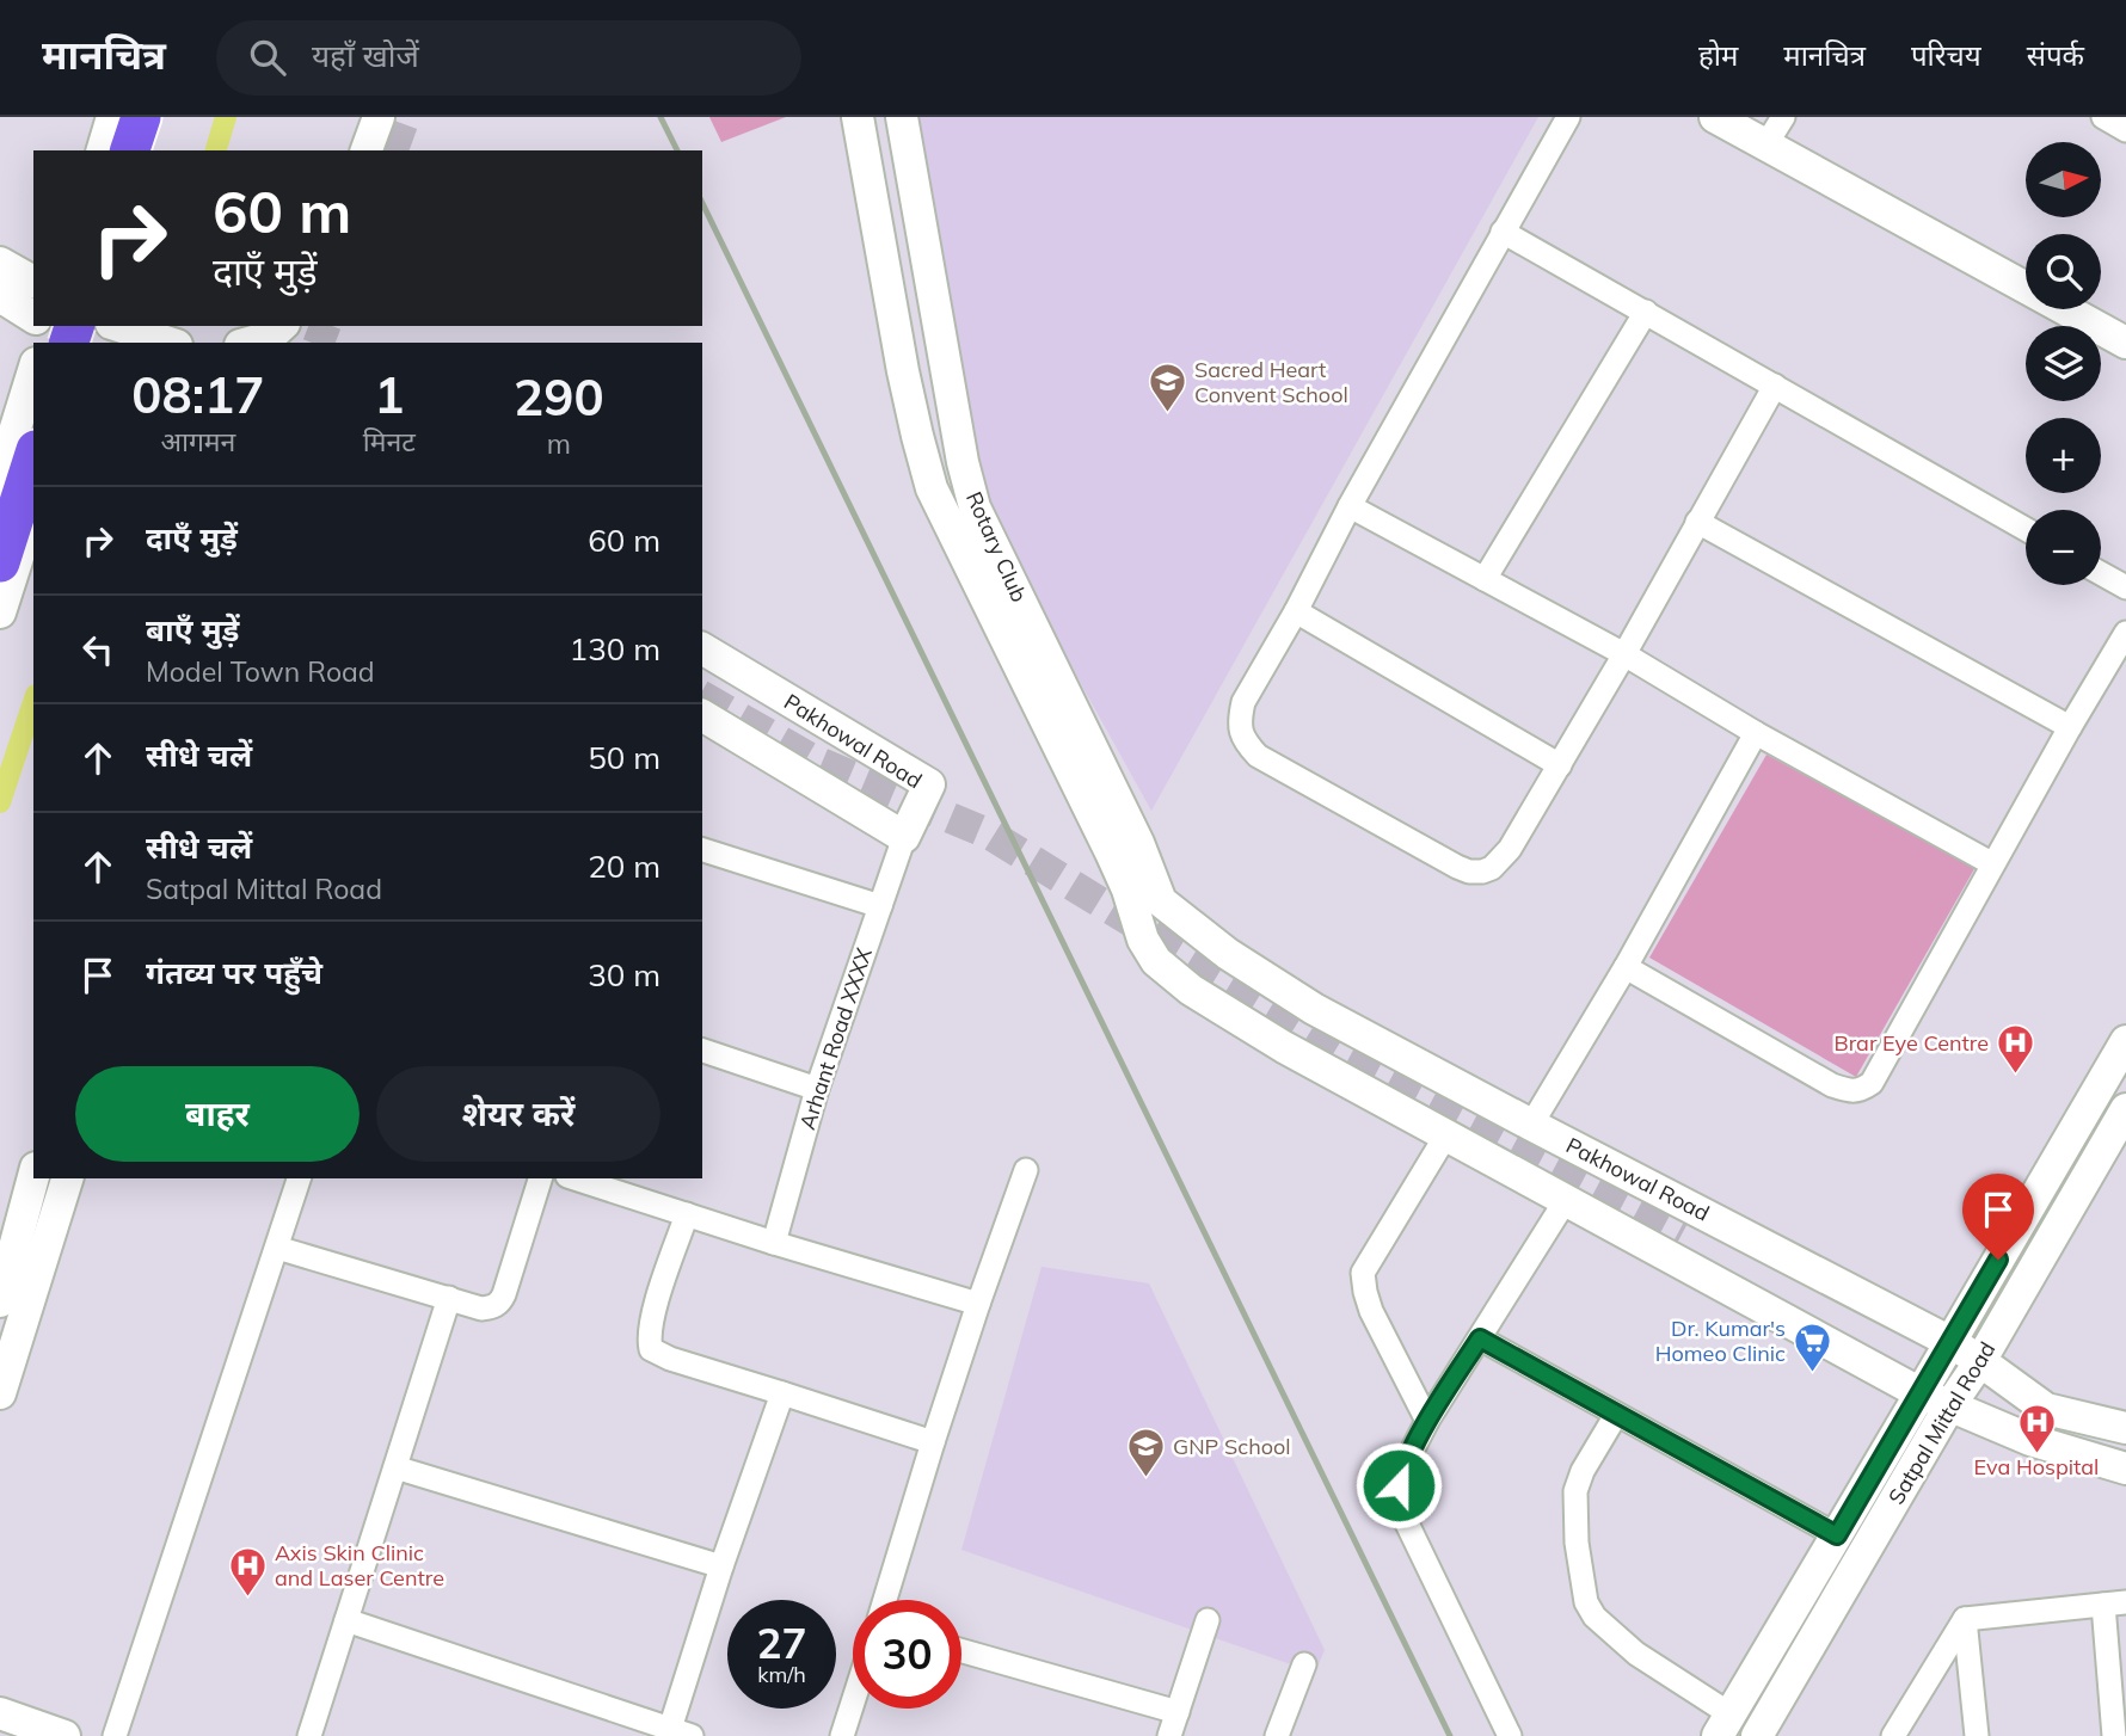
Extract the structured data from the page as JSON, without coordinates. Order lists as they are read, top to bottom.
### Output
{
  "streets": {
    "street": [
      "Rotary Club",
      "Pakhowal Road",
      "Arhant Road XXXX",
      "Satpal Mittal Road"
    ]
  },
  "crossings": [
    ["Rotary Club", "Pakhowal Road"],
    ["Pakhowal Road", "Arhant Road XXXX"],
    ["Pakhowal Road", "Satpal Mittal Road"]
  ],
  "places": {
    "school or university": ["Sacred Heart Convent School", "GNP School"],
    "hospital": ["Brar Eye Centre", "Eva Hospital", "Axis Skin Clinic and Laser Centre"],
    "supermarket": ["Dr. Kumar's Homeo Clinic"]
  },
  "north": "right",
  "page": {
    "header": "मानचित्र",
    "search": "यहाँ खोजें",
    "nav": [
      "होम",
      "मानचित्र",
      "परिचय",
      "संपर्क"
    ],
    "map_buttons": ["+", "−"],
    "turn": ["60 m", "दाएँ मुड़ें"],
    "eta": [
      "08:17",
      "आगमन",
      "1",
      "मिनट",
      "290",
      "m"
    ],
    "list": [
      {
        "name": "दाएँ मुड़ें",
        "value": "60 m"
      },
      {
        "name": "बाएँ मुड़ें",
        "note": "Model Town Road",
        "value": "130 m"
      },
      {
        "name": "सीधे चलें",
        "value": "50 m"
      },
      {
        "name": "सीधे चलें",
        "note": "Satpal Mittal Road",
        "value": "20 m"
      },
      {
        "name": "गंतव्य पर पहुँचे",
        "value": "30 m"
      }
    ],
    "buttons": ["बाहर", "शेयर करें"],
    "speed": "27 km/h",
    "limit": "30"
  }
}
